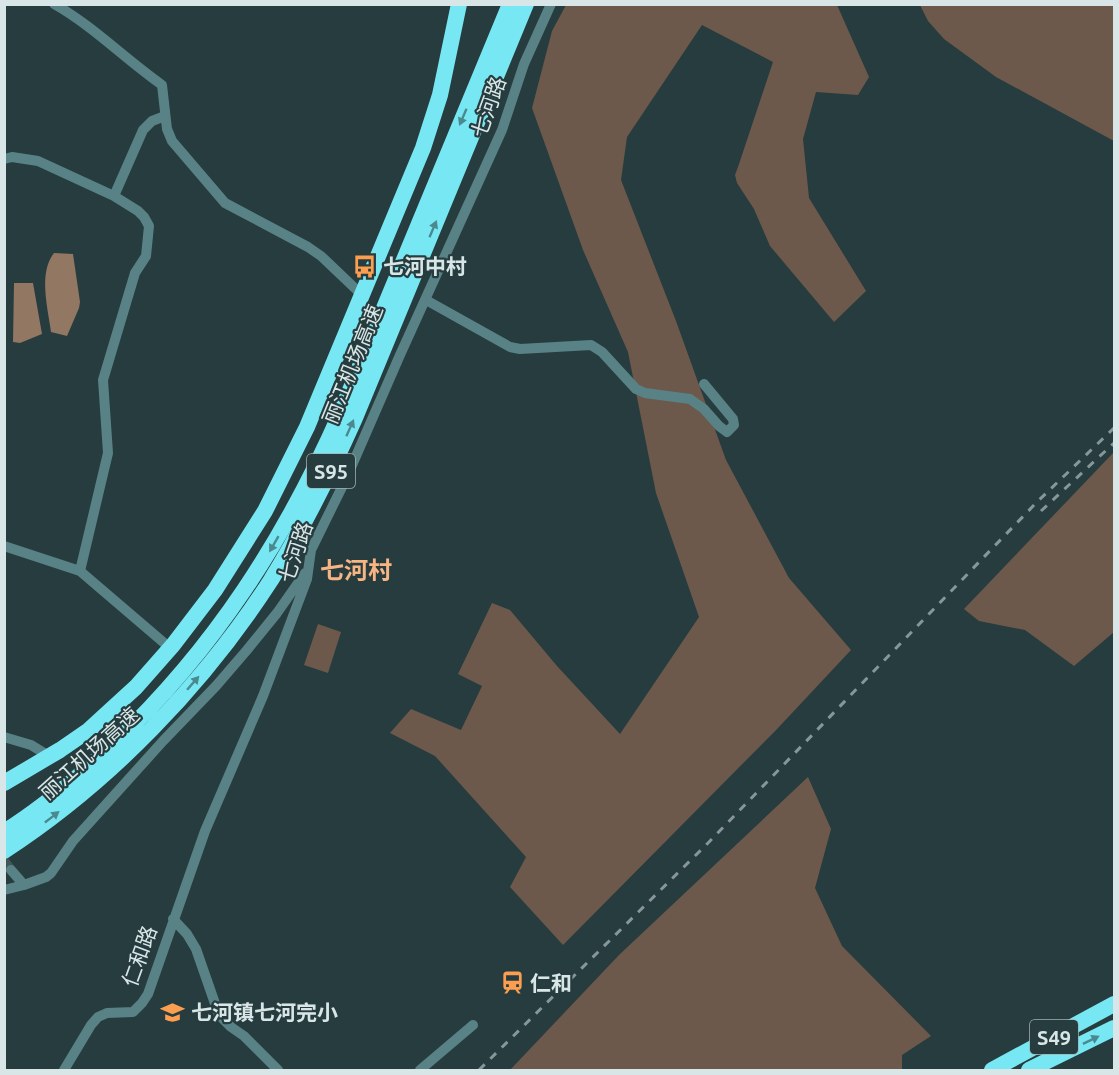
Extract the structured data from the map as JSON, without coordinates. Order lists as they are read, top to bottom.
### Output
{
  "streets": {
    "highway": ["丽江机场高速", "S95", "S49"],
    "street": ["七河路", "仁和路"]
  },
  "crossings": [
    ["七河路", "仁和路"]
  ],
  "districts": ["七河村"],
  "places": {
    "bus stop": ["七河中村"],
    "station": ["仁和"],
    "school or university": ["七河镇七河完小"]
  }
}
